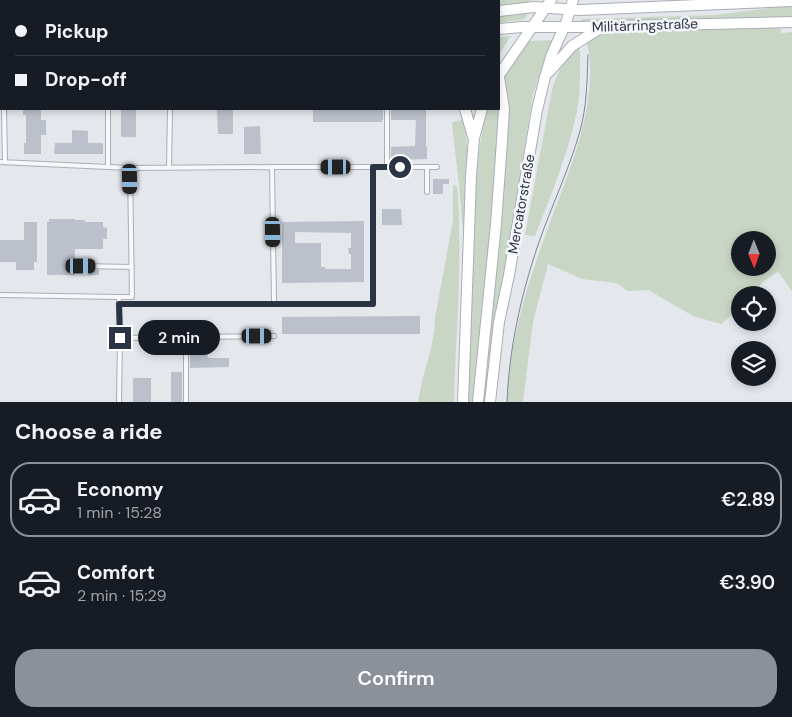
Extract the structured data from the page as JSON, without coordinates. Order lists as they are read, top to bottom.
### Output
{
  "streets": {
    "main road": ["Militärringstraße", "Mercatorstraße"]
  },
  "crossings": [
    ["Militärringstraße", "Mercatorstraße"]
  ],
  "north": "bottom",
  "page": {
    "banner": ["Pickup", "Drop-off"],
    "bubble": "2 min",
    "heading": "Choose a ride",
    "list": [
      {
        "name": "Economy",
        "note": "1 min · 15:28",
        "value": "€2.89"
      },
      {
        "name": "Comfort",
        "note": "2 min · 15:29",
        "value": "€3.90"
      }
    ],
    "buttons": "Confirm"
  }
}
